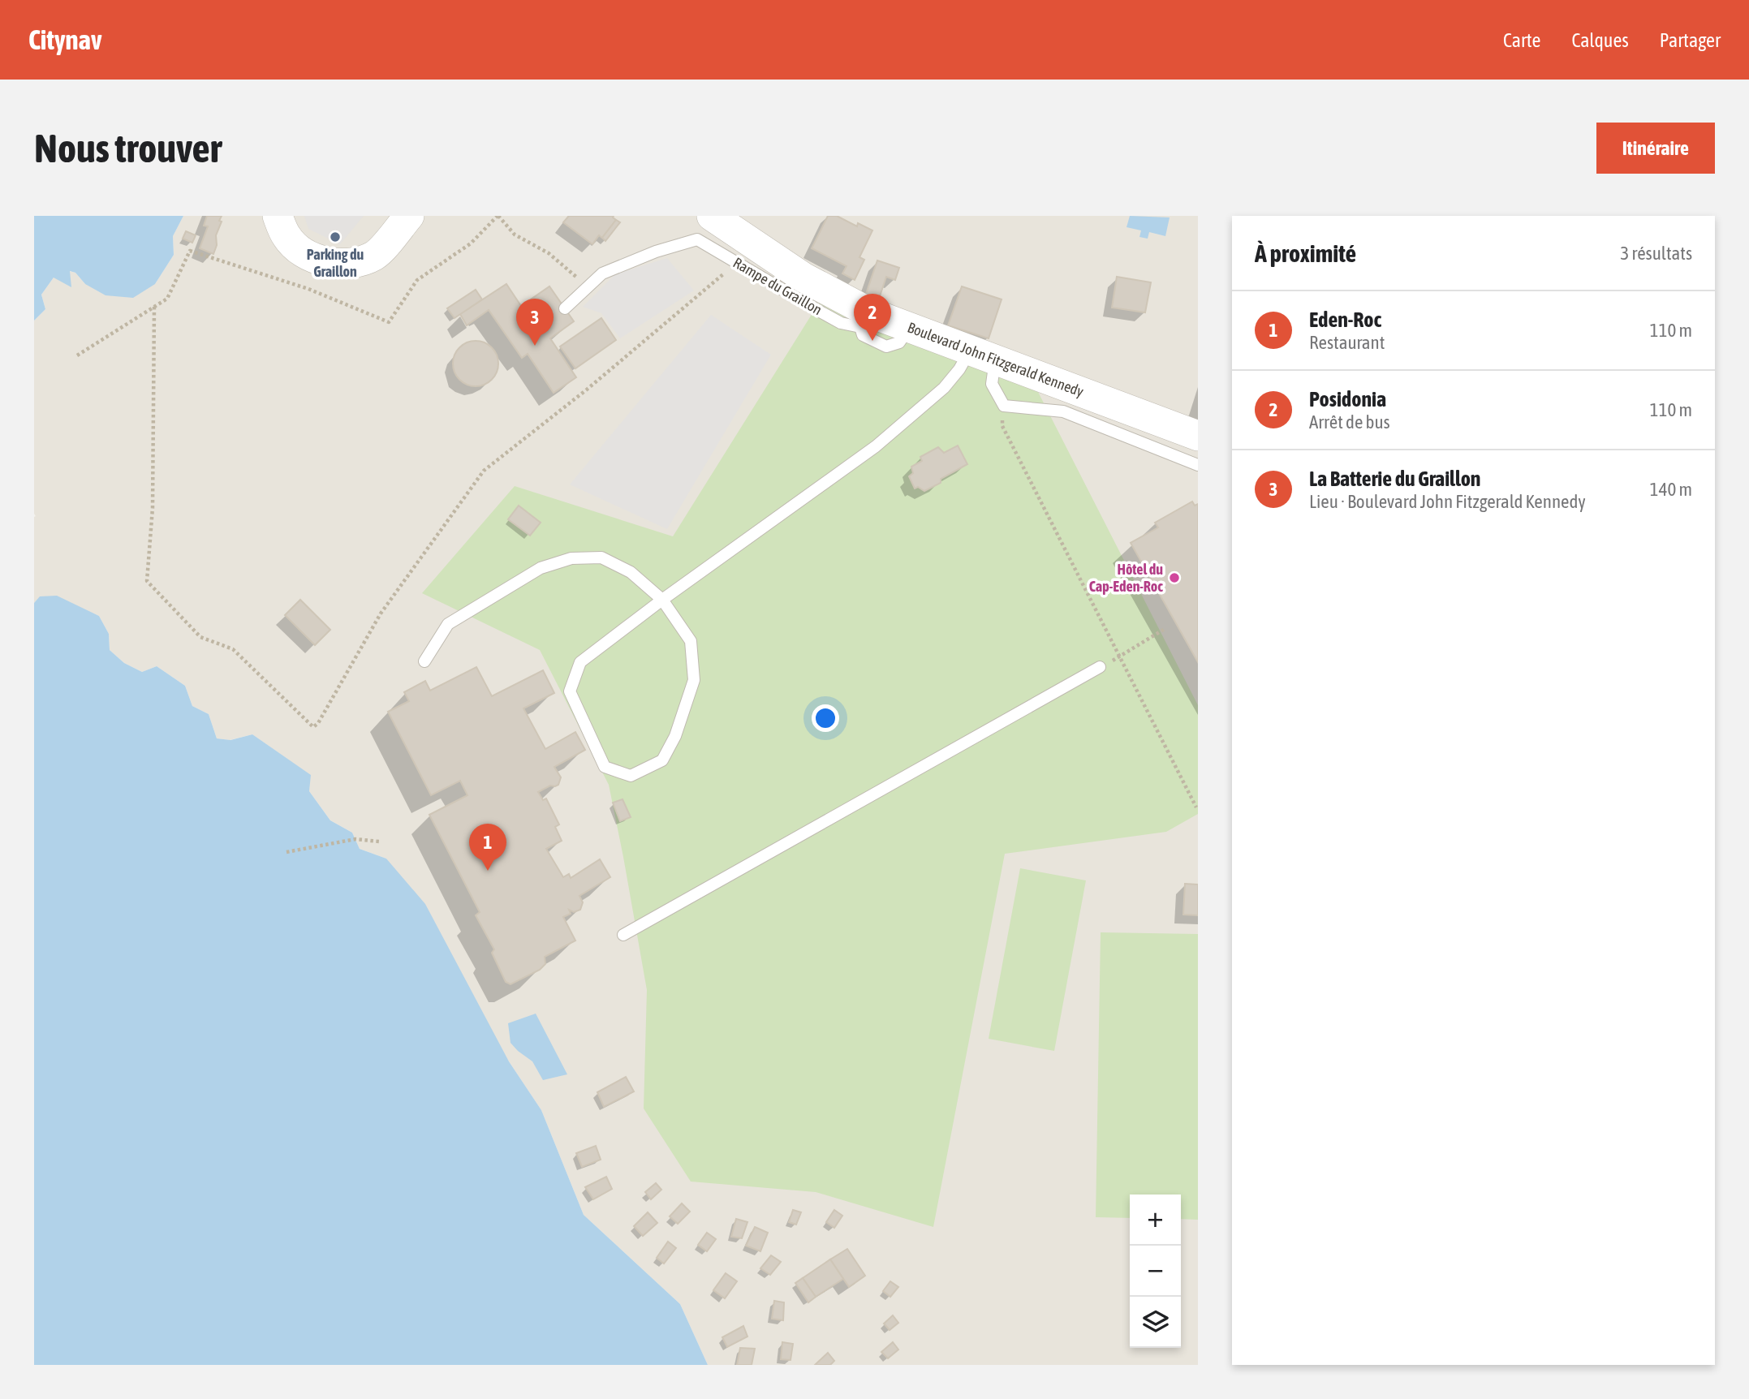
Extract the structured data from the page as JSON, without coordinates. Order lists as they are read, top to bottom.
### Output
{
  "streets": {
    "street": ["Boulevard John Fitzgerald Kennedy"],
    "lane": ["Rampe du Graillon"]
  },
  "crossings": [
    ["Rampe du Graillon", "Boulevard John Fitzgerald Kennedy"]
  ],
  "places": ["Parking du Graillon", "Hôtel du Cap-Eden-Roc"],
  "page": {
    "header": "Citynav",
    "nav": ["Carte", "Calques", "Partager"],
    "buttons": "Itinéraire",
    "title": "Nous trouver",
    "heading": ["À proximité", "3 résultats"],
    "list": [
      {
        "mark": "1",
        "name": "Eden-Roc",
        "note": "Restaurant",
        "value": "110 m"
      },
      {
        "mark": "2",
        "name": "Posidonia",
        "note": "Arrêt de bus",
        "value": "110 m"
      },
      {
        "mark": "3",
        "name": "La Batterie du Graillon",
        "note": "Lieu · Boulevard John Fitzgerald Kennedy",
        "value": "140 m"
      }
    ],
    "pins": ["2", "3", "1"],
    "map_buttons": ["+", "−"]
  }
}
